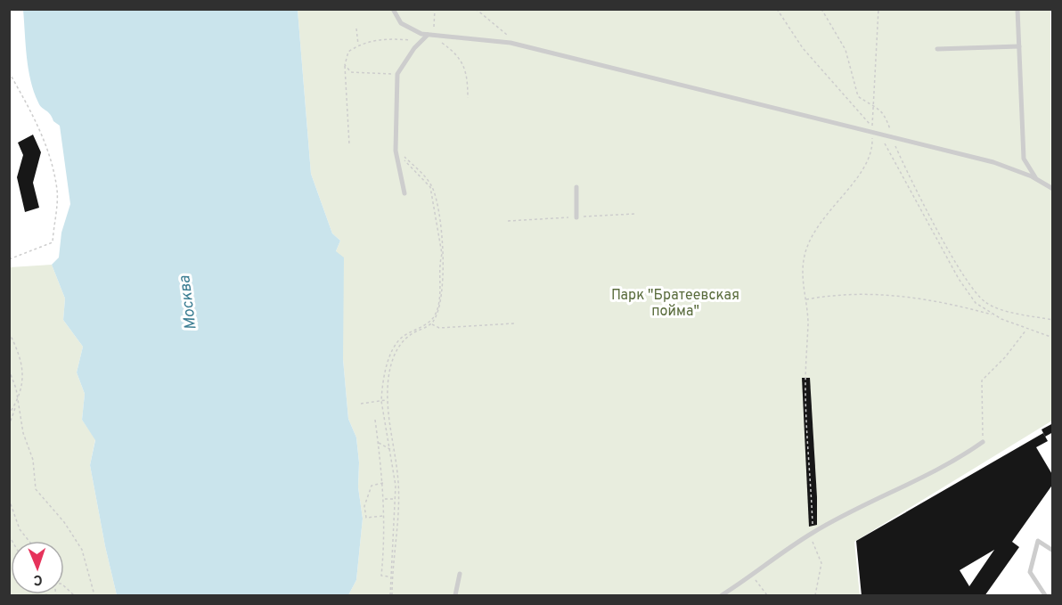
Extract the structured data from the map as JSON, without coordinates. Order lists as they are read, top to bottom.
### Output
{
  "water": ["Москва"],
  "parks": ["Парк \"Братеевская пойма\""],
  "north": "bottom"
}
